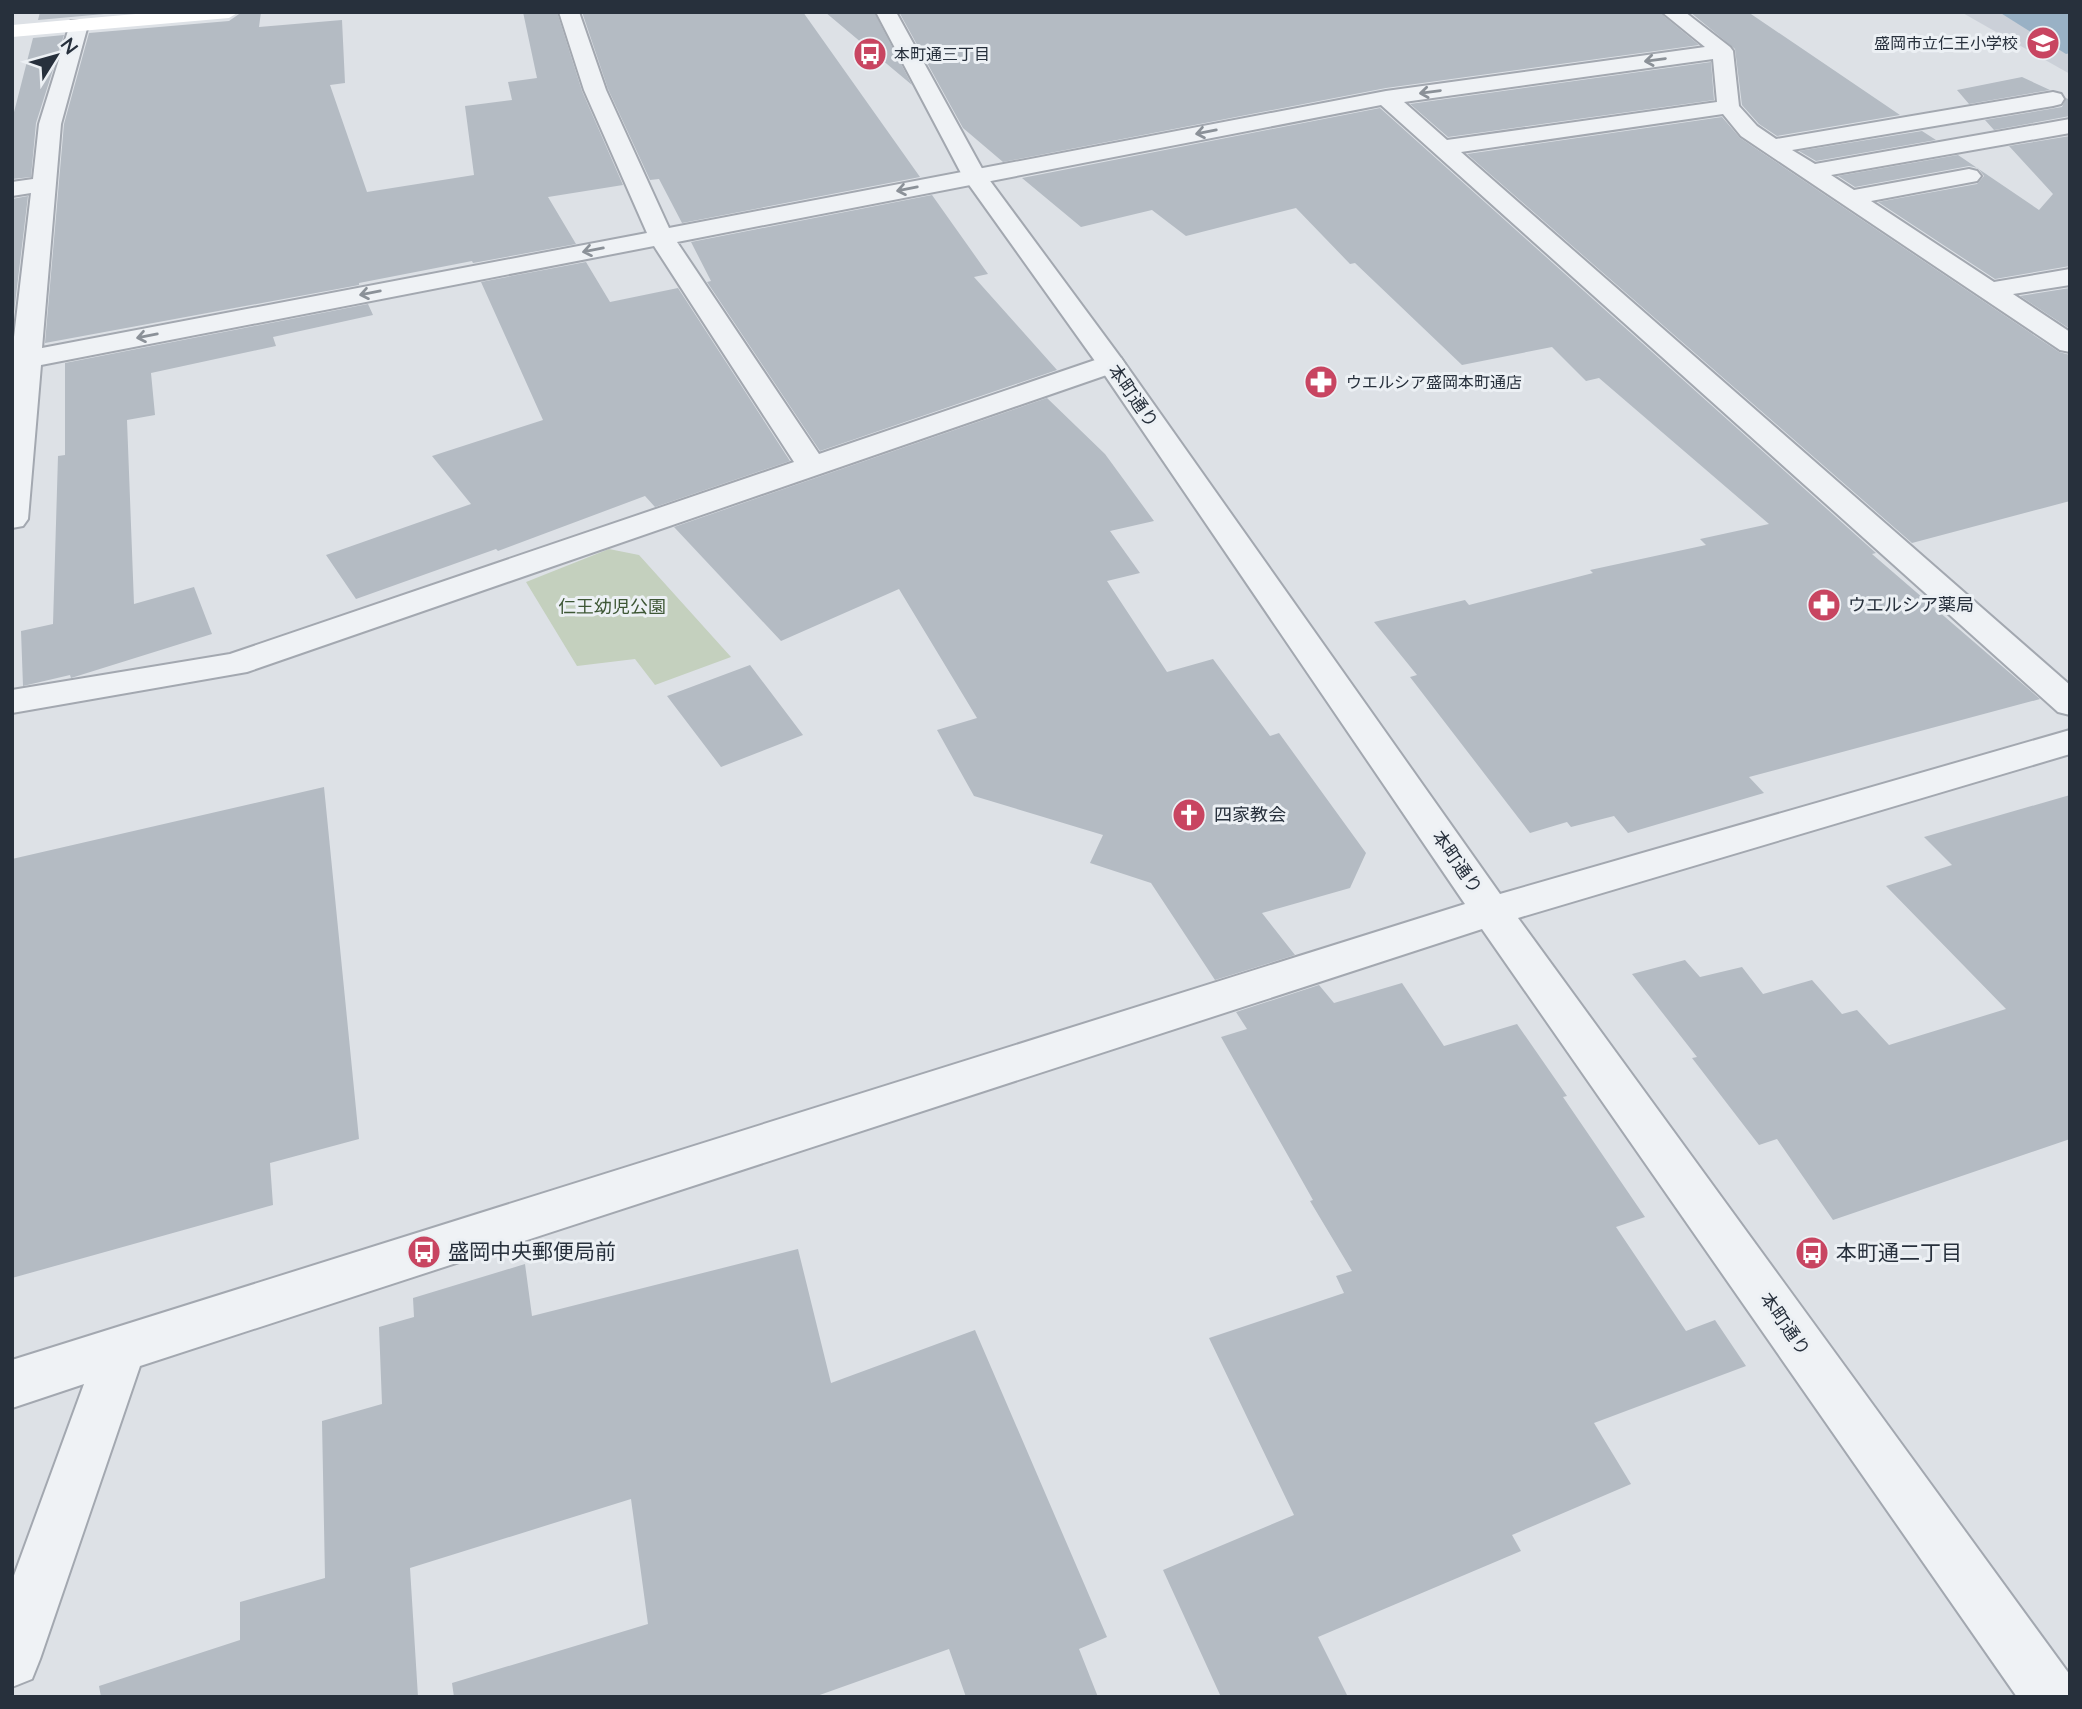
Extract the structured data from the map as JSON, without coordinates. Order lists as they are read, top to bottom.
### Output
{
  "streets": {
    "street": ["本町通り"]
  },
  "parks": ["仁王幼児公園"],
  "places": {
    "school or university": ["盛岡市立仁王小学校"],
    "bus stop": ["本町通三丁目", "盛岡中央郵便局前", "本町通二丁目"],
    "pharmacy": ["ウエルシア盛岡本町通店", "ウエルシア薬局"],
    "church": ["四家教会"]
  },
  "north": "top right"
}
